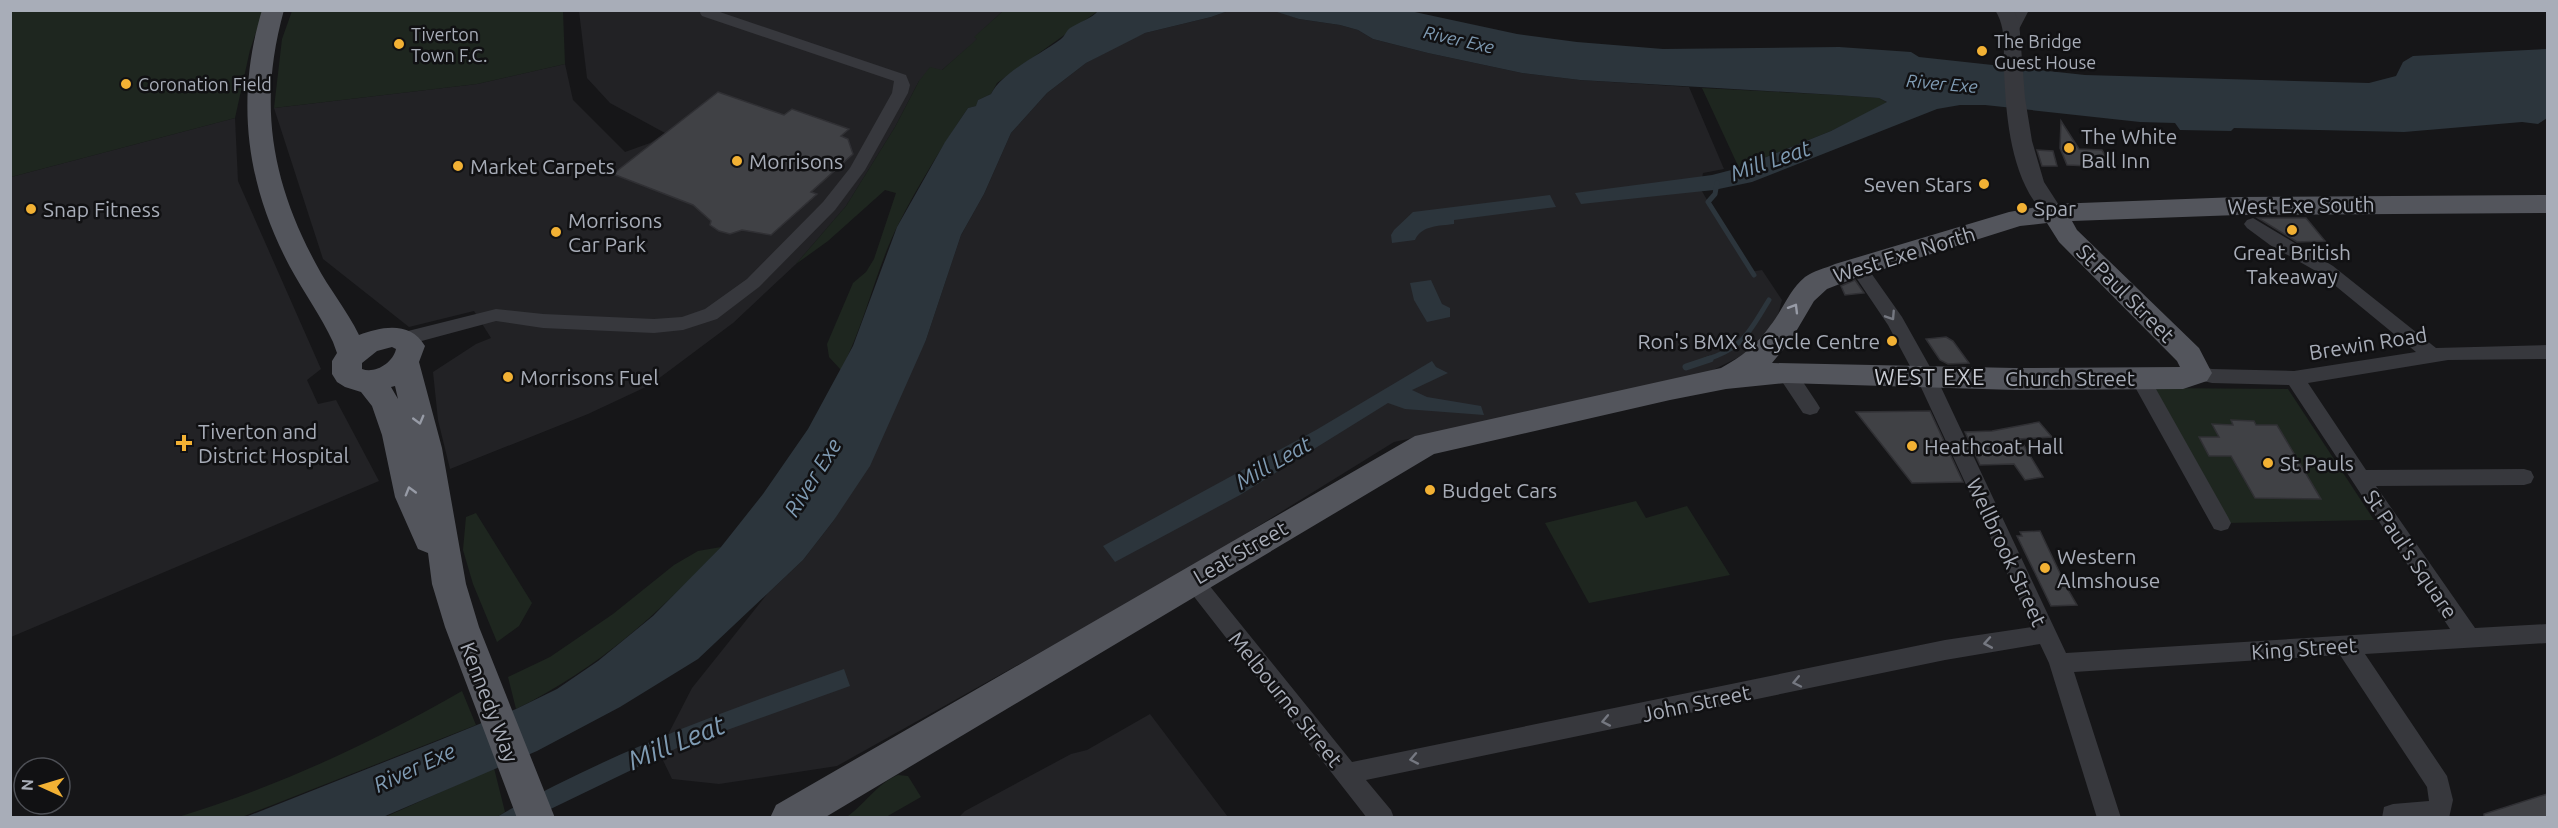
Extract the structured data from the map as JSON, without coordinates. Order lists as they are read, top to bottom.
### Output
{
  "streets": {
    "main road": [
      "West Exe South",
      "West Exe North",
      "St Paul Street",
      "Church Street",
      "Leat Street",
      "Kennedy Way"
    ],
    "street": [
      "Brewin Road",
      "Wellbrook Street",
      "St Paul's Square",
      "King Street",
      "Melbourne Street",
      "John Street"
    ]
  },
  "crossings": [
    ["West Exe South", "West Exe North"],
    ["West Exe South", "St Paul Street"],
    ["West Exe North", "St Paul Street"],
    ["West Exe North", "Church Street"],
    ["West Exe North", "Leat Street"],
    ["West Exe North", "Wellbrook Street"],
    ["St Paul Street", "Brewin Road"],
    ["St Paul Street", "Church Street"],
    ["Brewin Road", "Church Street"],
    ["Brewin Road", "St Paul's Square"],
    ["Church Street", "Leat Street"],
    ["Church Street", "Wellbrook Street"],
    ["Leat Street", "Melbourne Street"],
    ["Wellbrook Street", "King Street"],
    ["Wellbrook Street", "John Street"],
    ["St Paul's Square", "King Street"],
    ["Melbourne Street", "John Street"]
  ],
  "one_way": ["John Street"],
  "districts": ["WEST EXE"],
  "water": ["River Exe", "Mill Leat"],
  "places": {
    "other": [
      "Tiverton Town F.C.",
      "The Bridge Guest House",
      "Coronation Field",
      "The White Ball Inn",
      "Morrisons",
      "Market Carpets",
      "Seven Stars",
      "Spar",
      "Snap Fitness",
      "Great British Takeaway",
      "Morrisons Car Park",
      "Ron's BMX & Cycle Centre",
      "Morrisons Fuel",
      "Heathcoat Hall",
      "St Pauls",
      "Budget Cars",
      "Western Almshouse"
    ],
    "health": ["Tiverton and District Hospital"]
  },
  "north": "left"
}
